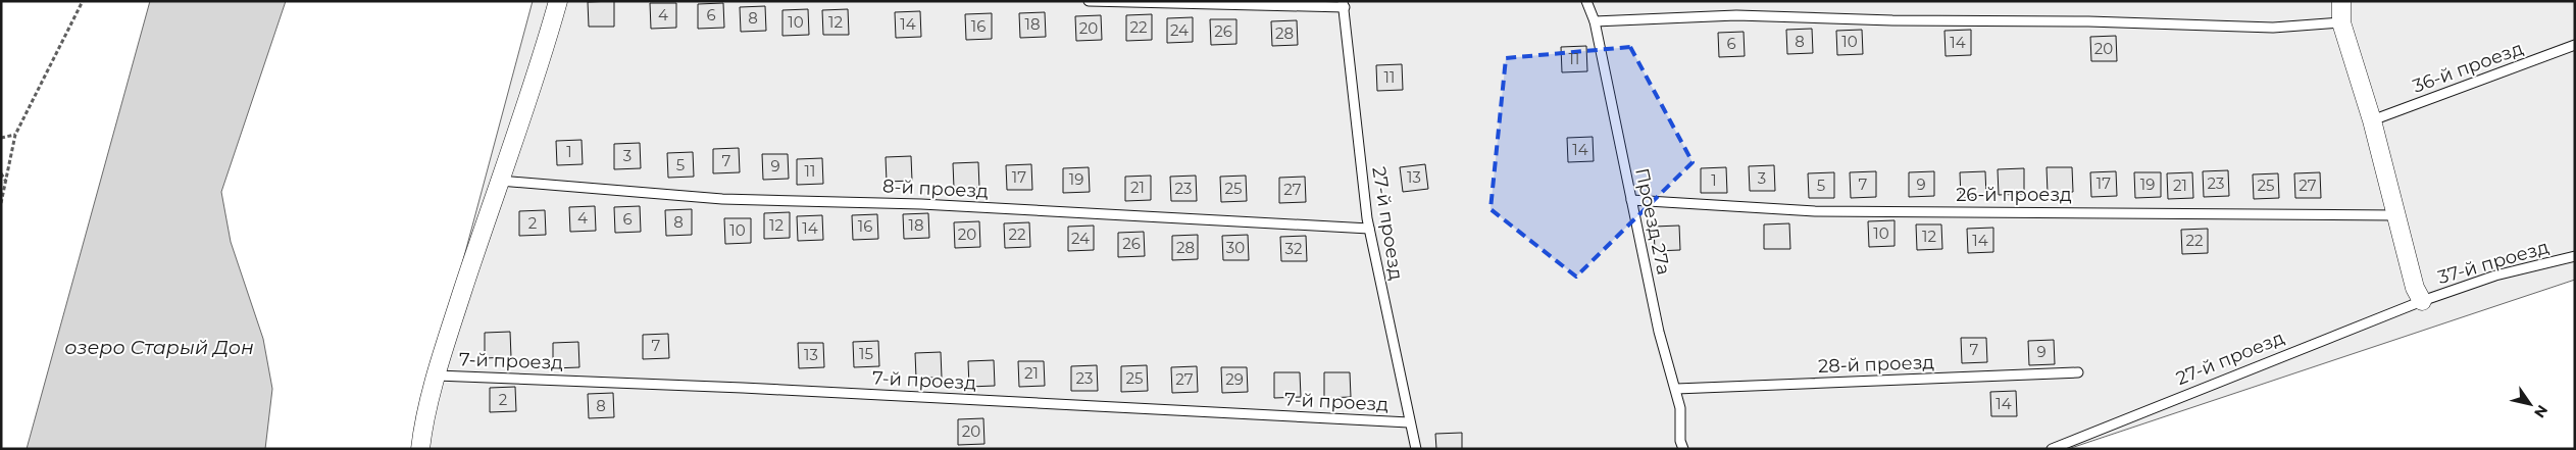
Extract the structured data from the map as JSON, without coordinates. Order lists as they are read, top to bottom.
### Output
{
  "streets": {
    "lane": [
      "36-й проезд",
      "8-й проезд",
      "26-й проезд",
      "Проезд 27а",
      "27-й проезд",
      "37-й проезд",
      "7-й проезд",
      "28-й проезд"
    ]
  },
  "crossings": [
    ["8-й проезд", "27-й проезд"],
    ["26-й проезд", "Проезд 27а"],
    ["Проезд 27а", "28-й проезд"],
    ["27-й проезд", "37-й проезд"],
    ["27-й проезд", "7-й проезд"]
  ],
  "water": ["озеро Старый Дон"],
  "house_numbers": [
    "4",
    "6",
    "8",
    "10",
    "12",
    "14",
    "18",
    "16",
    "22",
    "20",
    "24",
    "26",
    "28",
    "8",
    "10",
    "14",
    "6",
    "20",
    "11",
    "11",
    "14",
    "1",
    "3",
    "7",
    "5",
    "9",
    "11",
    "17",
    "13",
    "3",
    "19",
    "1",
    "17",
    "23",
    "7",
    "9",
    "19",
    "5",
    "21",
    "25",
    "27",
    "21",
    "23",
    "25",
    "27",
    "4",
    "6",
    "8",
    "2",
    "12",
    "18",
    "16",
    "14",
    "10",
    "10",
    "20",
    "22",
    "12",
    "24",
    "14",
    "22",
    "26",
    "28",
    "30",
    "32",
    "7",
    "7",
    "9",
    "15",
    "13",
    "21",
    "23",
    "25",
    "27",
    "29",
    "2",
    "14",
    "8",
    "20"
  ],
  "north": "bottom right"
}
